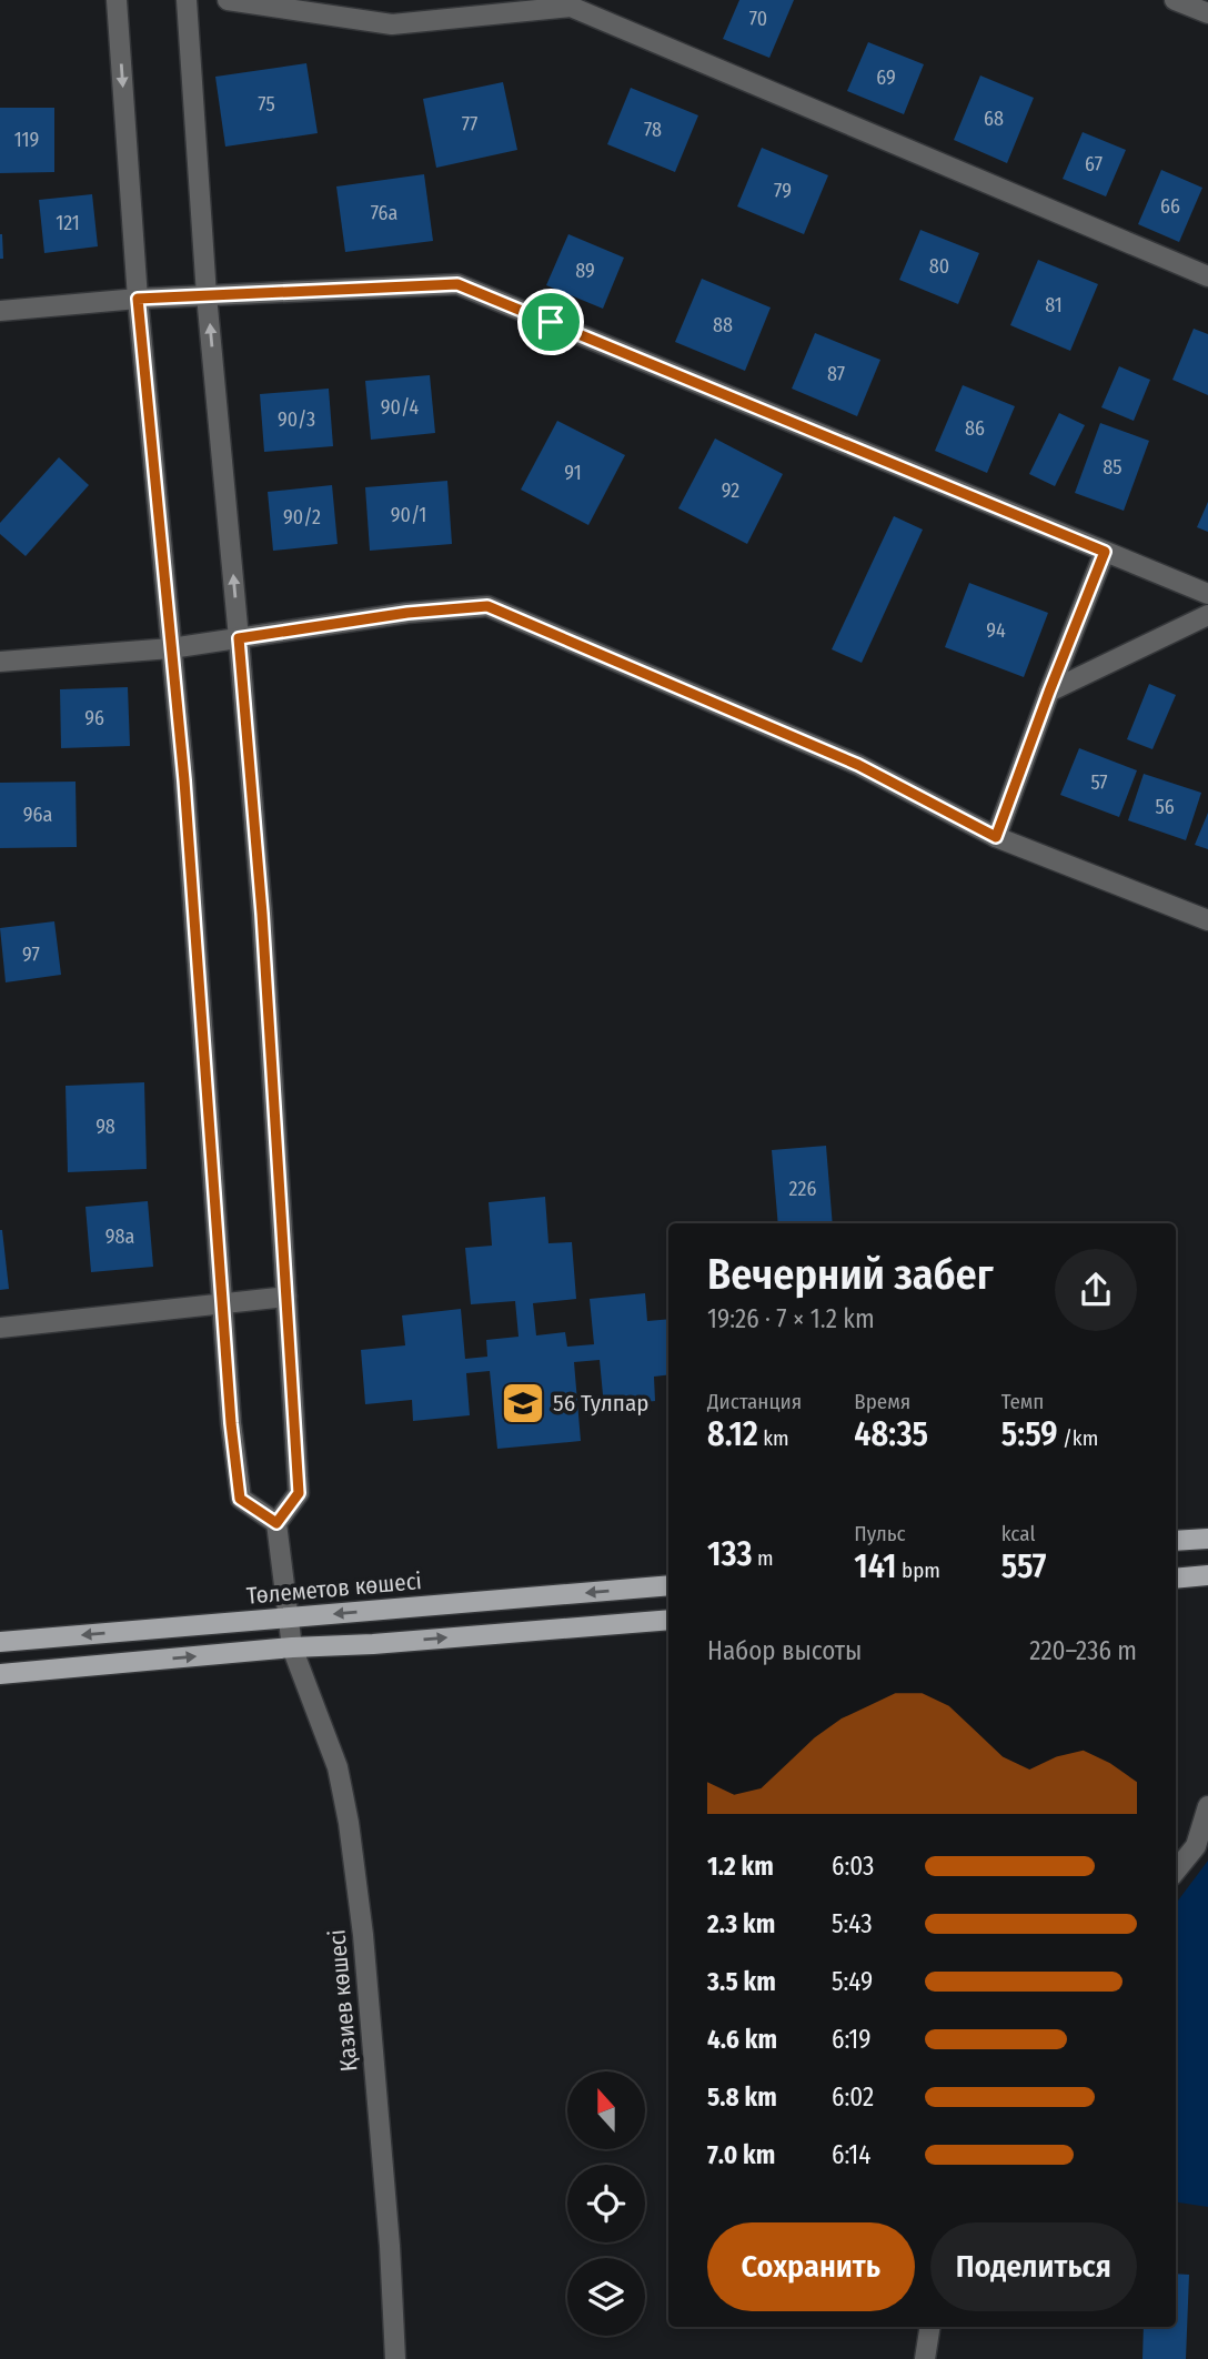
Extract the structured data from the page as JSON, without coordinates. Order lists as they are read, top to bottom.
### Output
{
  "streets": {
    "main road": ["Төлеметов көшесі"],
    "street": ["Қазиев көшесі"]
  },
  "crossings": [
    ["Төлеметов көшесі", "Қазиев көшесі"]
  ],
  "places": {
    "school or university": ["56 Тулпар"]
  },
  "house_numbers": [
    "70",
    "69",
    "75",
    "68",
    "77",
    "78",
    "119",
    "67",
    "79",
    "66",
    "76а",
    "121",
    "80",
    "89",
    "81",
    "88",
    "87",
    "90/4",
    "90/3",
    "86",
    "85",
    "91",
    "92",
    "90/1",
    "90/2",
    "94",
    "96",
    "57",
    "56",
    "96а",
    "97",
    "98",
    "226",
    "98а"
  ],
  "north": "top",
  "page": {
    "heading": ["Вечерний забег", "19:26 · 7 × 1.2 km"],
    "stats": [
      ["Дистанция", "8.12 km"],
      ["Время", "48:35"],
      ["Темп", "5:59 /km"],
      ["133 m"],
      ["Пульс", "141 bpm"],
      ["kcal", "557"]
    ],
    "chart": ["Набор высоты", "220–236 m"],
    "list": [
      {
        "name": "1.2 km",
        "note": "6:03"
      },
      {
        "name": "2.3 km",
        "note": "5:43"
      },
      {
        "name": "3.5 km",
        "note": "5:49"
      },
      {
        "name": "4.6 km",
        "note": "6:19"
      },
      {
        "name": "5.8 km",
        "note": "6:02"
      },
      {
        "name": "7.0 km",
        "note": "6:14"
      }
    ],
    "buttons": ["Сохранить", "Поделиться"]
  }
}
